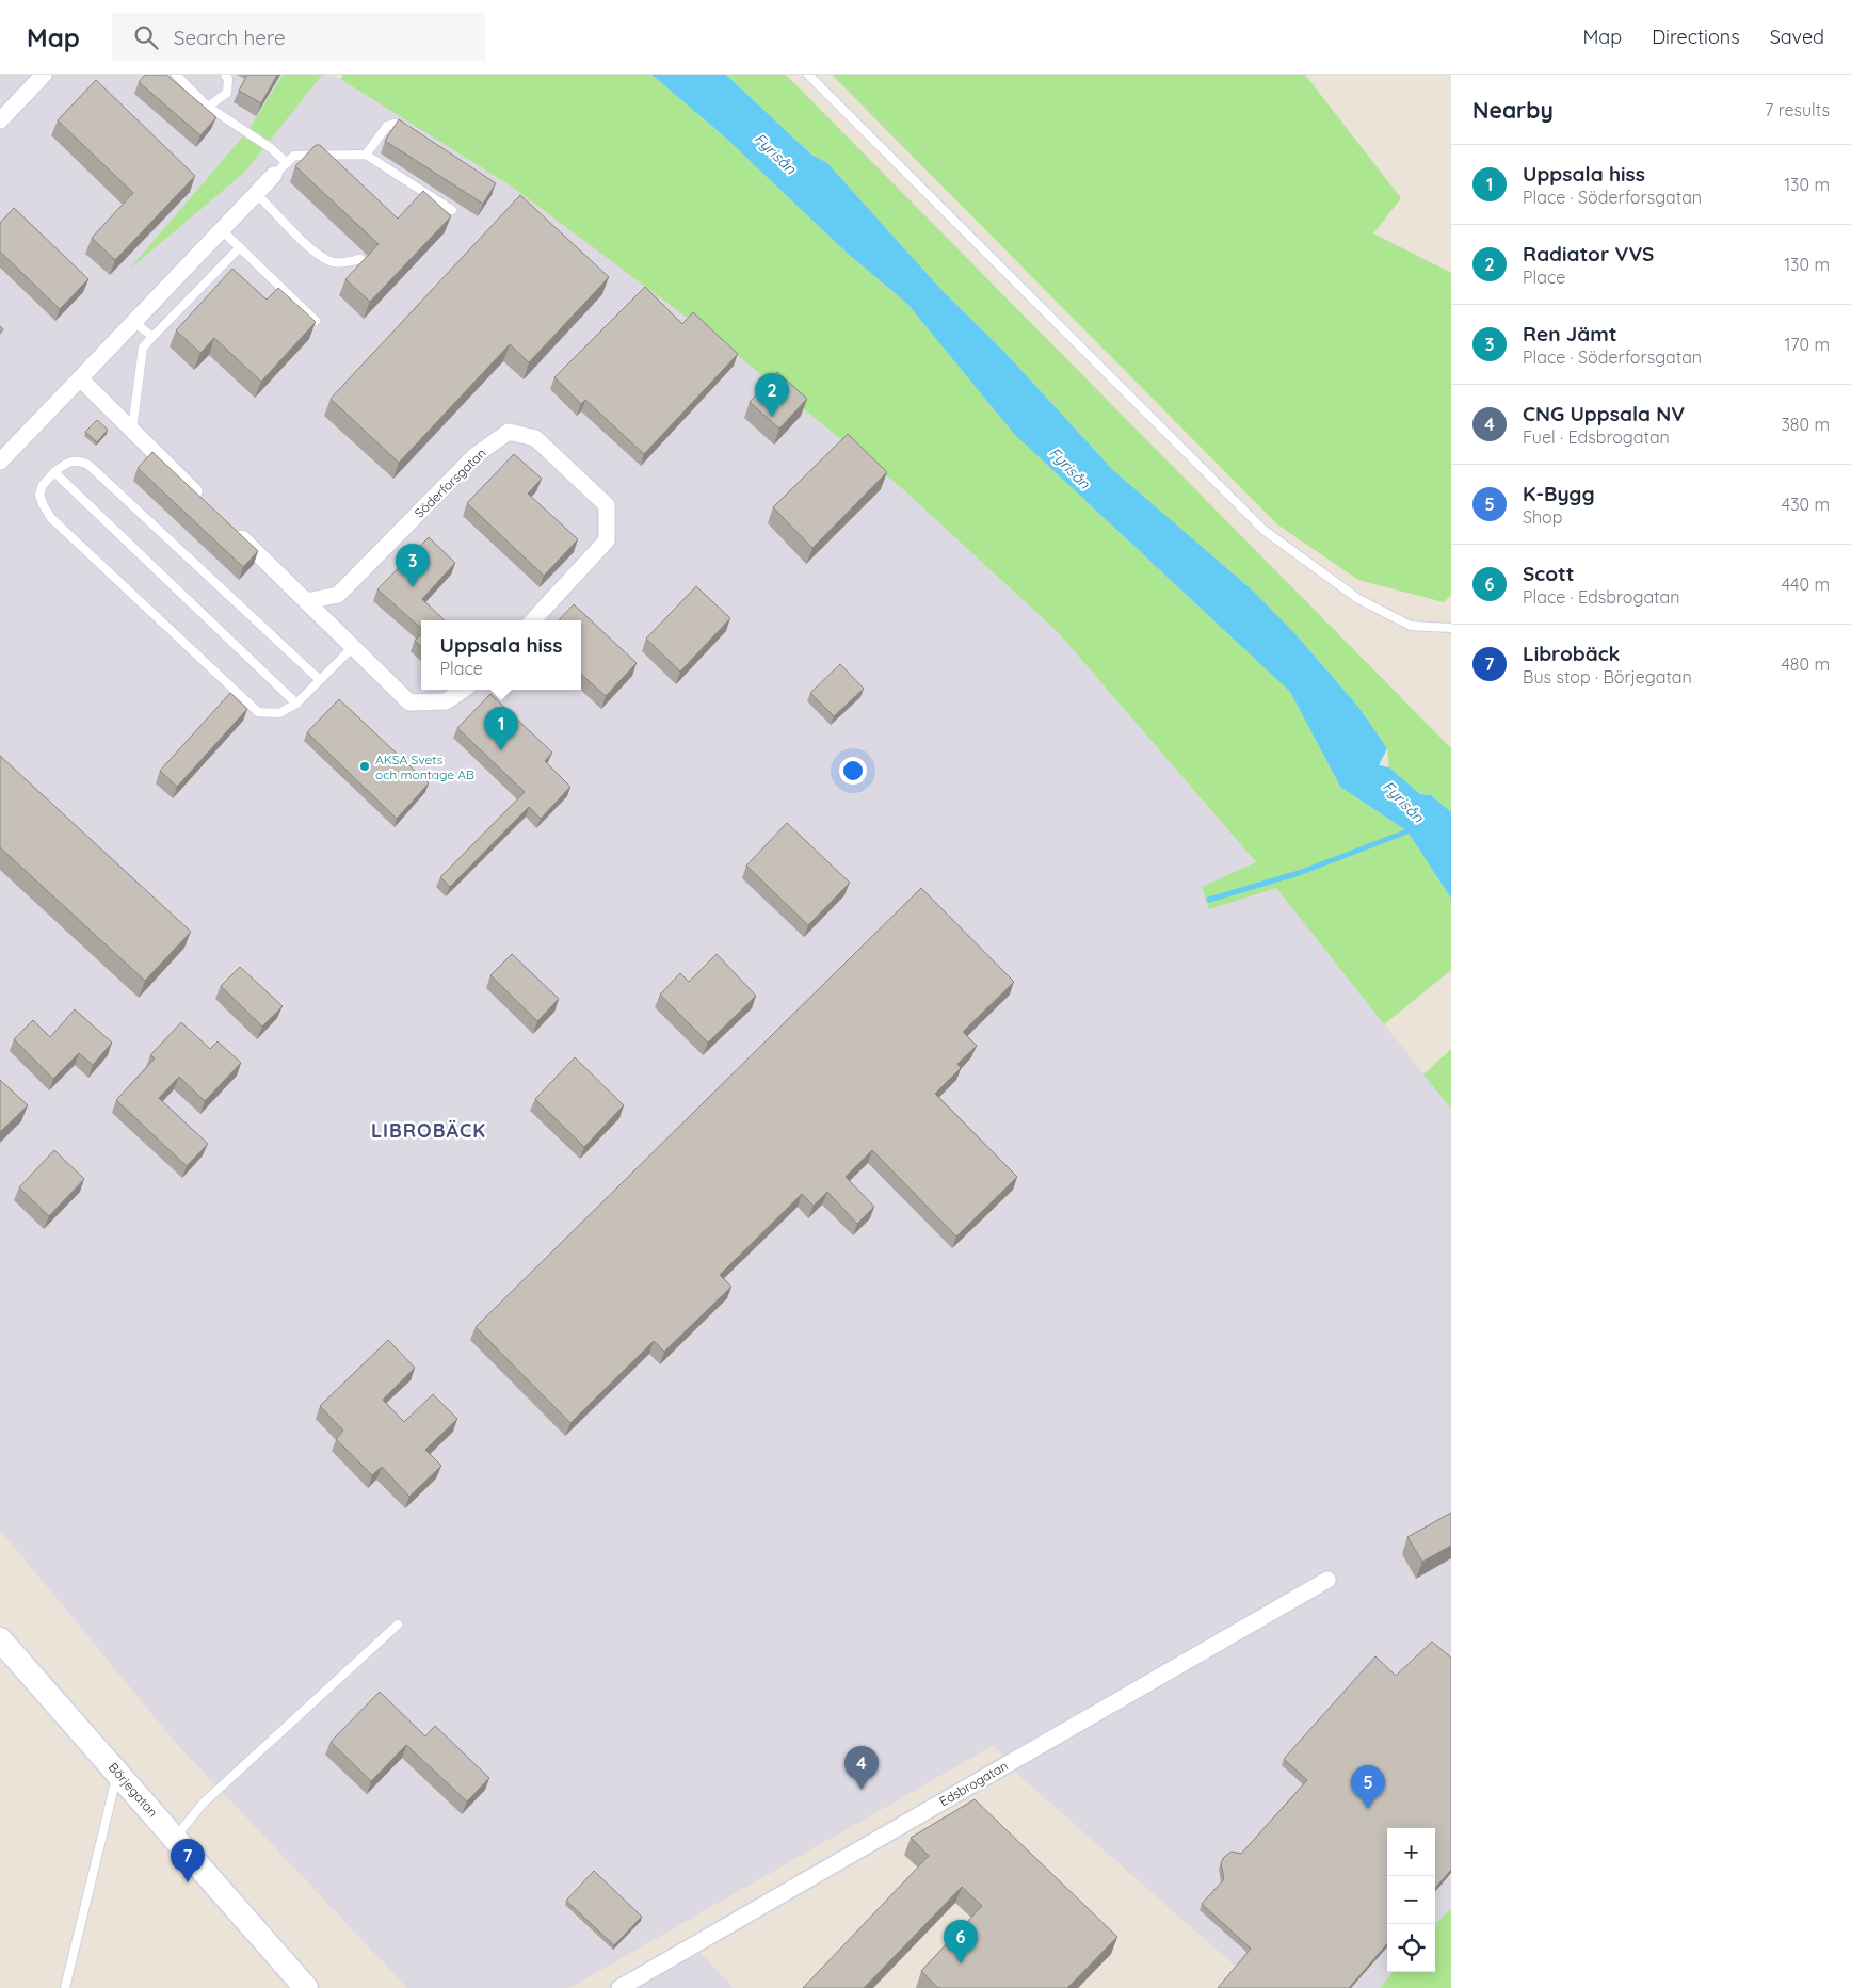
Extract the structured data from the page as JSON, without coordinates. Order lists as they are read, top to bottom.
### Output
{
  "streets": {
    "main road": ["Börjegatan"],
    "street": ["Söderforsgatan", "Edsbrogatan"]
  },
  "districts": ["LIBROBÄCK"],
  "water": ["Fyrisån"],
  "places": ["AKSA Svets och montage AB"],
  "page": {
    "header": "Map",
    "search": "Search here",
    "nav": ["Map", "Directions", "Saved"],
    "heading": ["Nearby", "7 results"],
    "list": [
      {
        "mark": "1",
        "name": "Uppsala hiss",
        "note": "Place · Söderforsgatan",
        "value": "130 m"
      },
      {
        "mark": "2",
        "name": "Radiator VVS",
        "note": "Place",
        "value": "130 m"
      },
      {
        "mark": "3",
        "name": "Ren Jämt",
        "note": "Place · Söderforsgatan",
        "value": "170 m"
      },
      {
        "mark": "4",
        "name": "CNG Uppsala NV",
        "note": "Fuel · Edsbrogatan",
        "value": "380 m"
      },
      {
        "mark": "5",
        "name": "K-Bygg",
        "note": "Shop",
        "value": "430 m"
      },
      {
        "mark": "6",
        "name": "Scott",
        "note": "Place · Edsbrogatan",
        "value": "440 m"
      },
      {
        "mark": "7",
        "name": "Librobäck",
        "note": "Bus stop · Börjegatan",
        "value": "480 m"
      }
    ],
    "pins": [
      "2",
      "3",
      "1",
      "4",
      "5",
      "7",
      "6"
    ],
    "popup": ["Uppsala hiss", "Place"],
    "map_buttons": ["+", "−"]
  }
}
